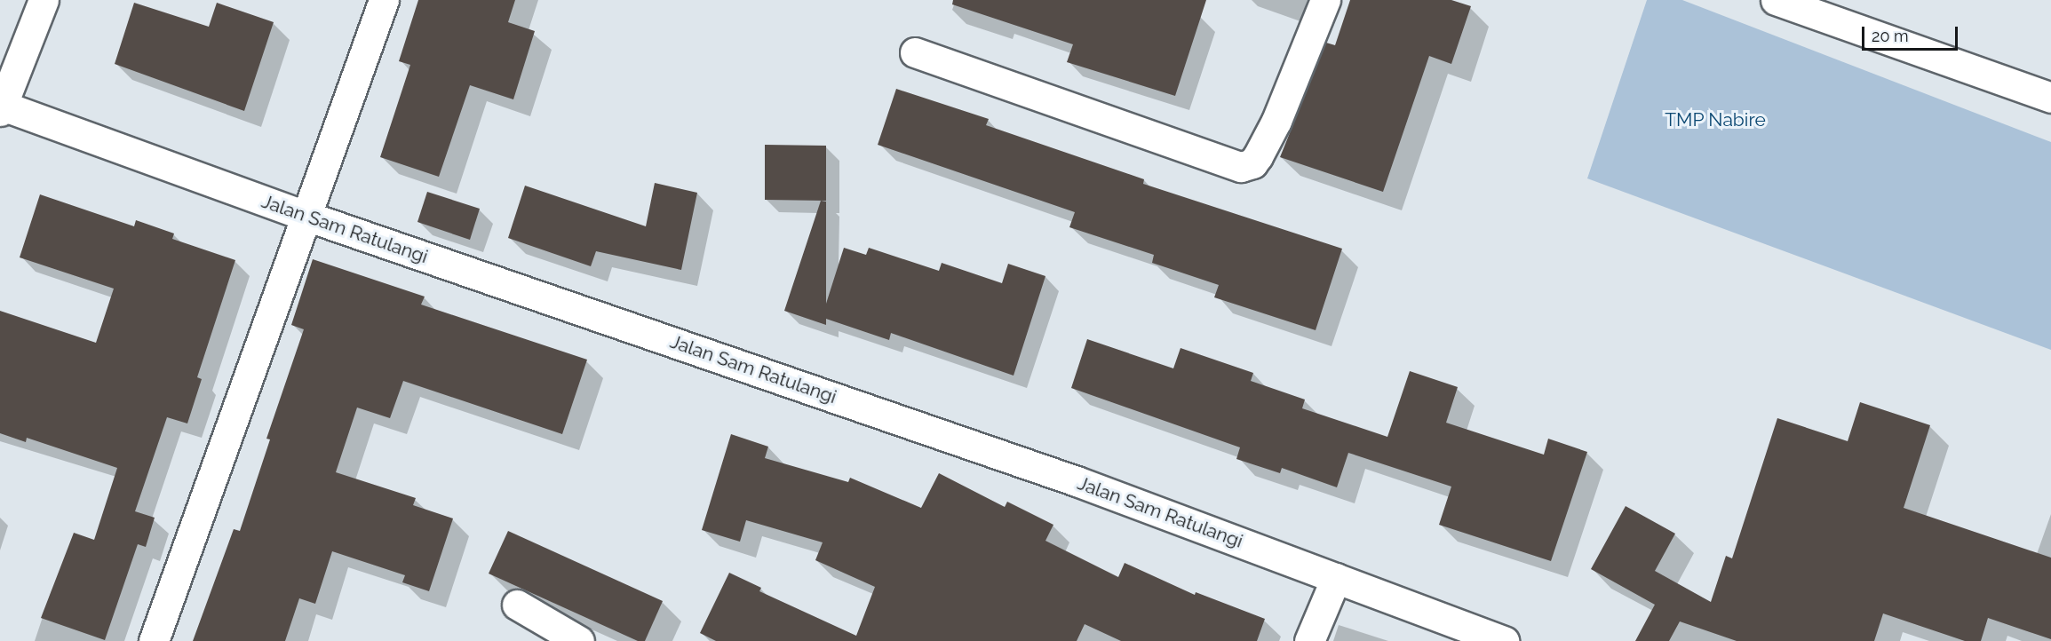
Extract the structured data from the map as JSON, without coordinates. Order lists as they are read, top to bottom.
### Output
{
  "streets": {
    "street": ["Jalan Sam Ratulangi"]
  },
  "parks": ["TMP Nabire"],
  "scale_bar": "20 m"
}
